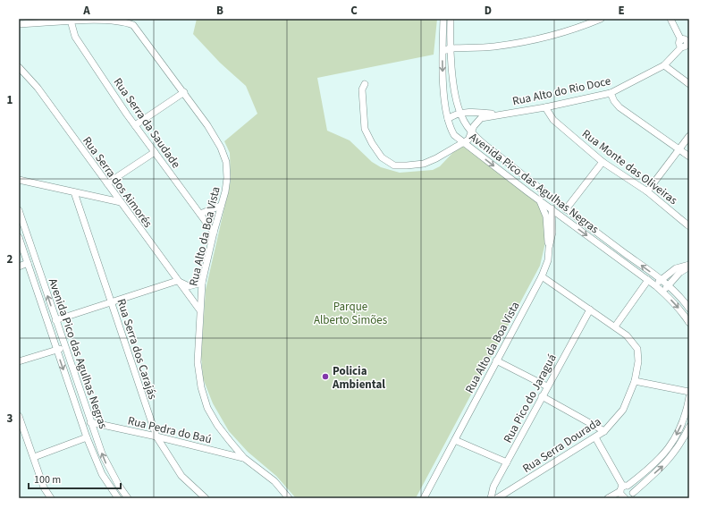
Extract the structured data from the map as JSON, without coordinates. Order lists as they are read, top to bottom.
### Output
{
  "streets": {
    "street": [
      "Rua Alto do Rio Doce",
      "Rua Serra da Saudade",
      "Rua Monte das Oliveiras",
      "Rua Serra dos Aimorés",
      "Avenida Pico das Agulhas Negras",
      "Rua Alto da Boa Vista",
      "Rua Serra dos Carajás",
      "Rua Pico do Jaraguá",
      "Rua Pedra do Baú",
      "Rua Serra Dourada"
    ]
  },
  "crossings": [
    ["Rua Alto do Rio Doce", "Rua Monte das Oliveiras"],
    ["Rua Serra da Saudade", "Rua Alto da Boa Vista"],
    ["Rua Serra dos Aimorés", "Rua Alto da Boa Vista"],
    ["Avenida Pico das Agulhas Negras", "Rua Alto da Boa Vista"],
    ["Avenida Pico das Agulhas Negras", "Rua Pedra do Baú"],
    ["Rua Alto da Boa Vista", "Rua Pedra do Baú"],
    ["Rua Alto da Boa Vista", "Rua Serra Dourada"],
    ["Rua Serra dos Carajás", "Rua Pedra do Baú"],
    ["Rua Pico do Jaraguá", "Rua Serra Dourada"]
  ],
  "parks": ["Parque Alberto Simões"],
  "places": ["Policia Ambiental"],
  "scale_bar": "100 m",
  "grid": {
    "columns": [
      "A",
      "B",
      "C",
      "D",
      "E"
    ],
    "rows": ["1", "2", "3"]
  }
}
